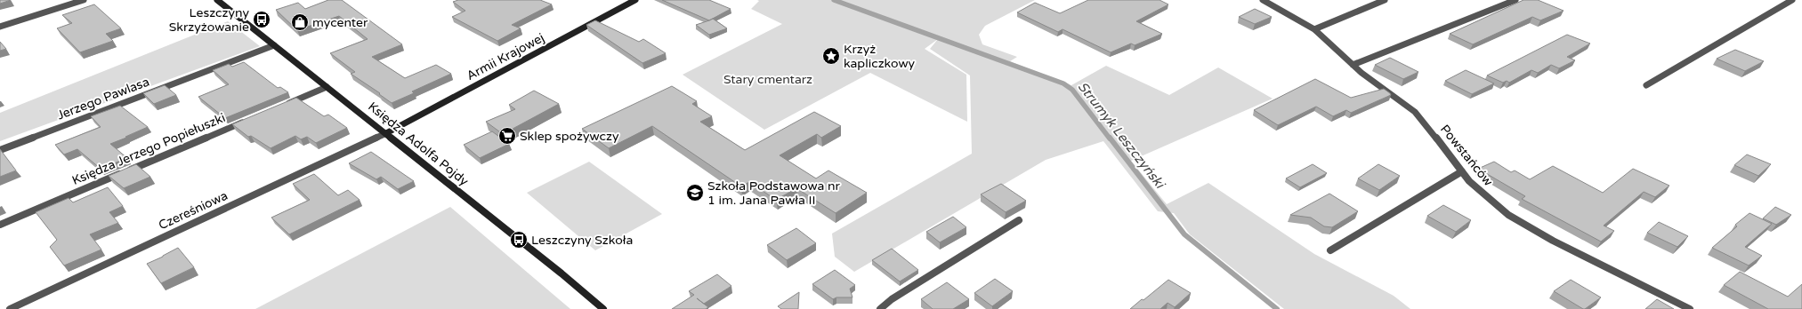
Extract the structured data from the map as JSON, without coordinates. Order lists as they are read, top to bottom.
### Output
{
  "streets": {
    "street": [
      "Armii Krajowej",
      "Jerzego Pawlasa",
      "Księdza Adolfa Pojdy",
      "Księdza Jerzego Popiełuszki",
      "Powstańców",
      "Czereśniowa"
    ]
  },
  "crossings": [
    ["Armii Krajowej", "Księdza Adolfa Pojdy"],
    ["Armii Krajowej", "Czereśniowa"],
    ["Jerzego Pawlasa", "Księdza Adolfa Pojdy"],
    ["Księdza Adolfa Pojdy", "Czereśniowa"]
  ],
  "water": ["Strumyk Leszczyński"],
  "parks": ["Stary cmentarz"],
  "places": {
    "bus stop": ["Leszczyny Skrzyżowanie", "Leszczyny Szkoła"],
    "shop": ["mycenter"],
    "place": ["Krzyż kapliczkowy"],
    "supermarket": ["Sklep spożywczy"],
    "school or university": ["Szkoła Podstawowa nr 1 im. Jana Pawła II"]
  }
}
